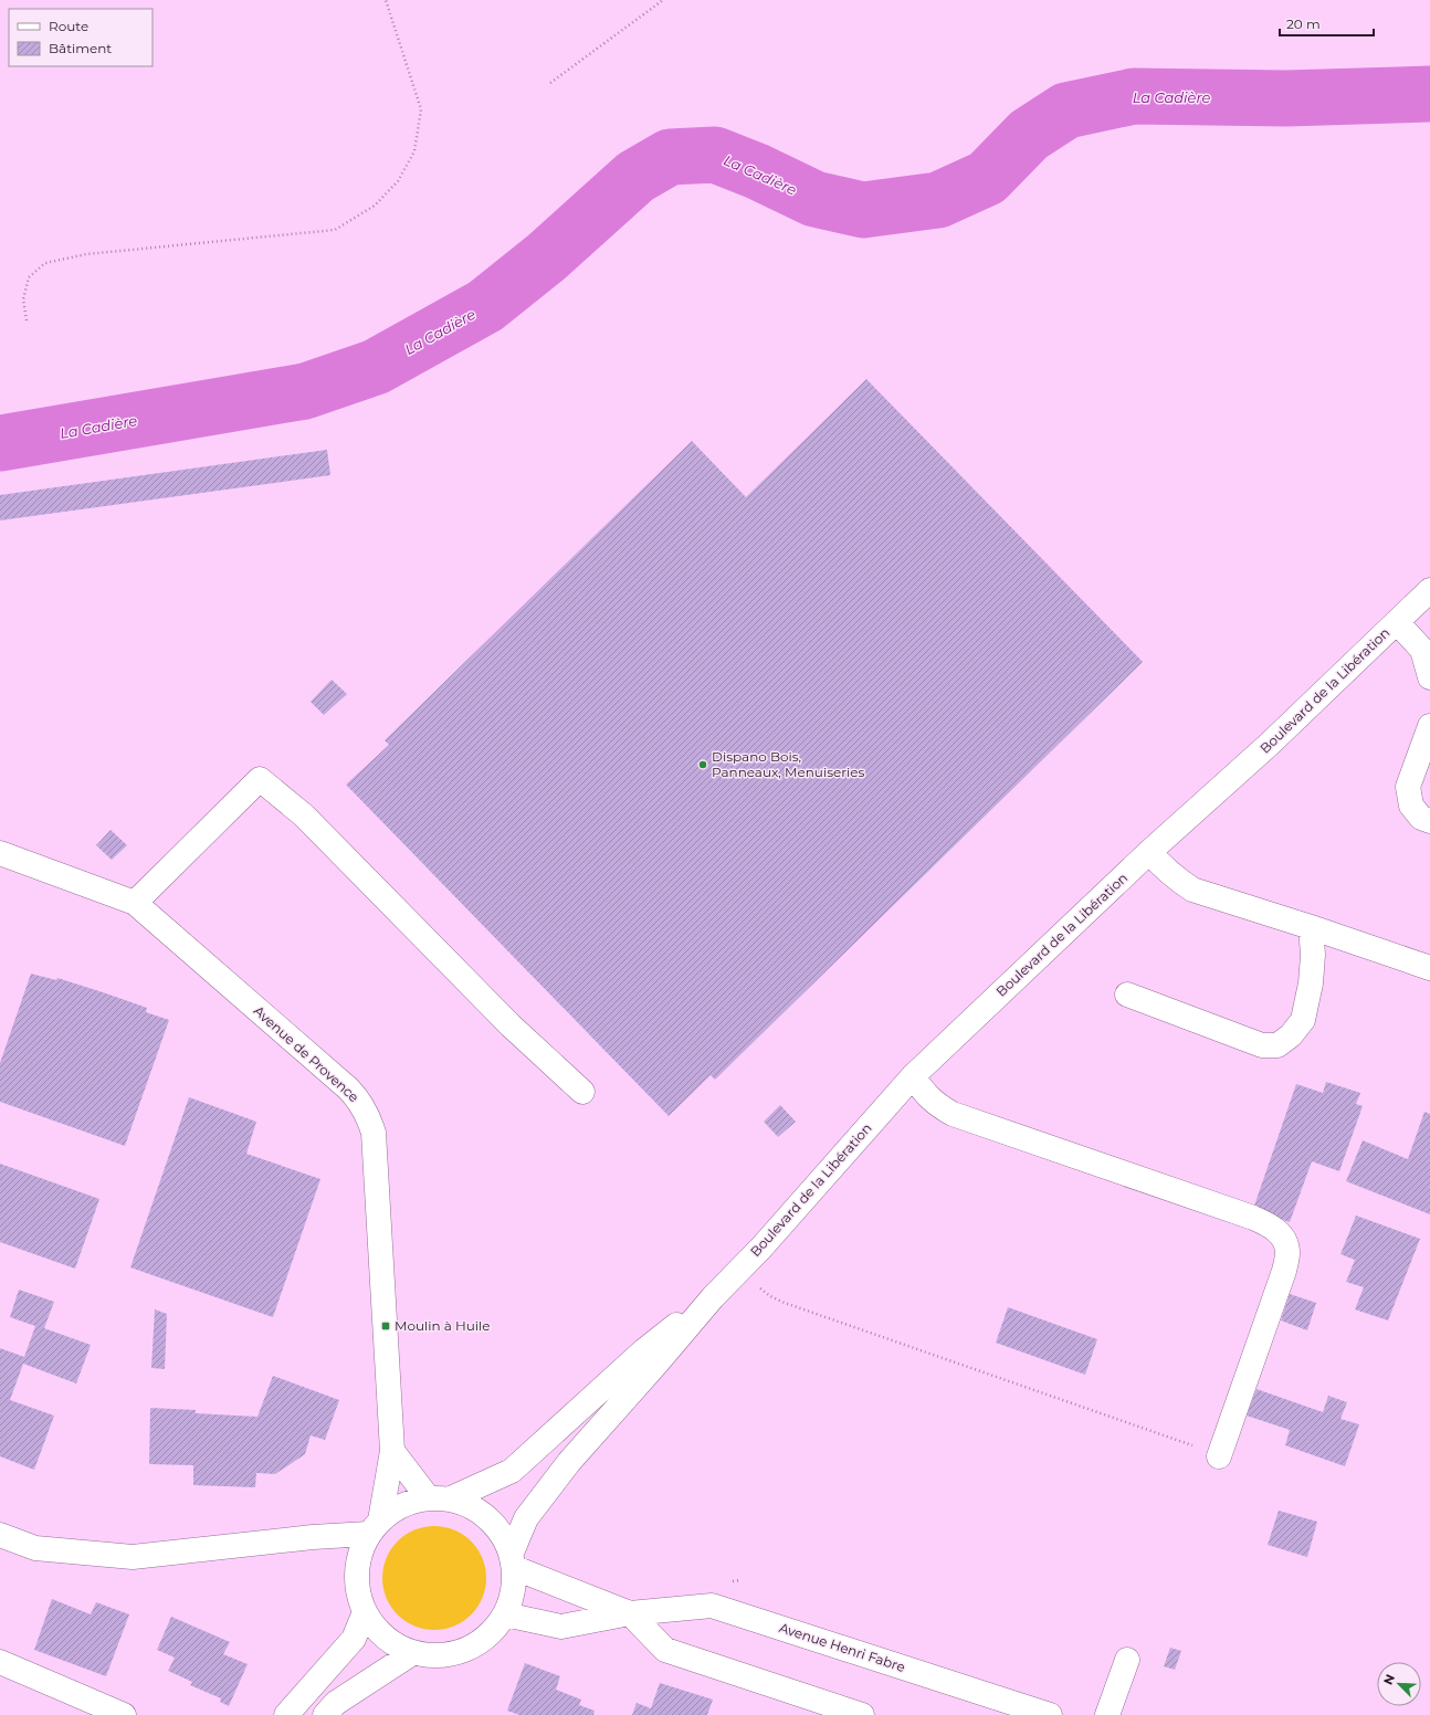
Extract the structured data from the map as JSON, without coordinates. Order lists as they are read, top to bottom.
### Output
{
  "streets": {
    "street": ["Boulevard de la Libération", "Avenue de Provence", "Avenue Henri Fabre"]
  },
  "crossings": [
    ["Boulevard de la Libération", "Avenue de Provence"],
    ["Boulevard de la Libération", "Avenue Henri Fabre"],
    ["Avenue de Provence", "Avenue Henri Fabre"]
  ],
  "water": ["La Cadière"],
  "places": {
    "other": ["Dispano Bois, Panneaux, Menuiseries"],
    "transit": ["Moulin à Huile"]
  },
  "legend": ["Route", "Bâtiment"],
  "scale_bar": "20 m",
  "north": "top left"
}
